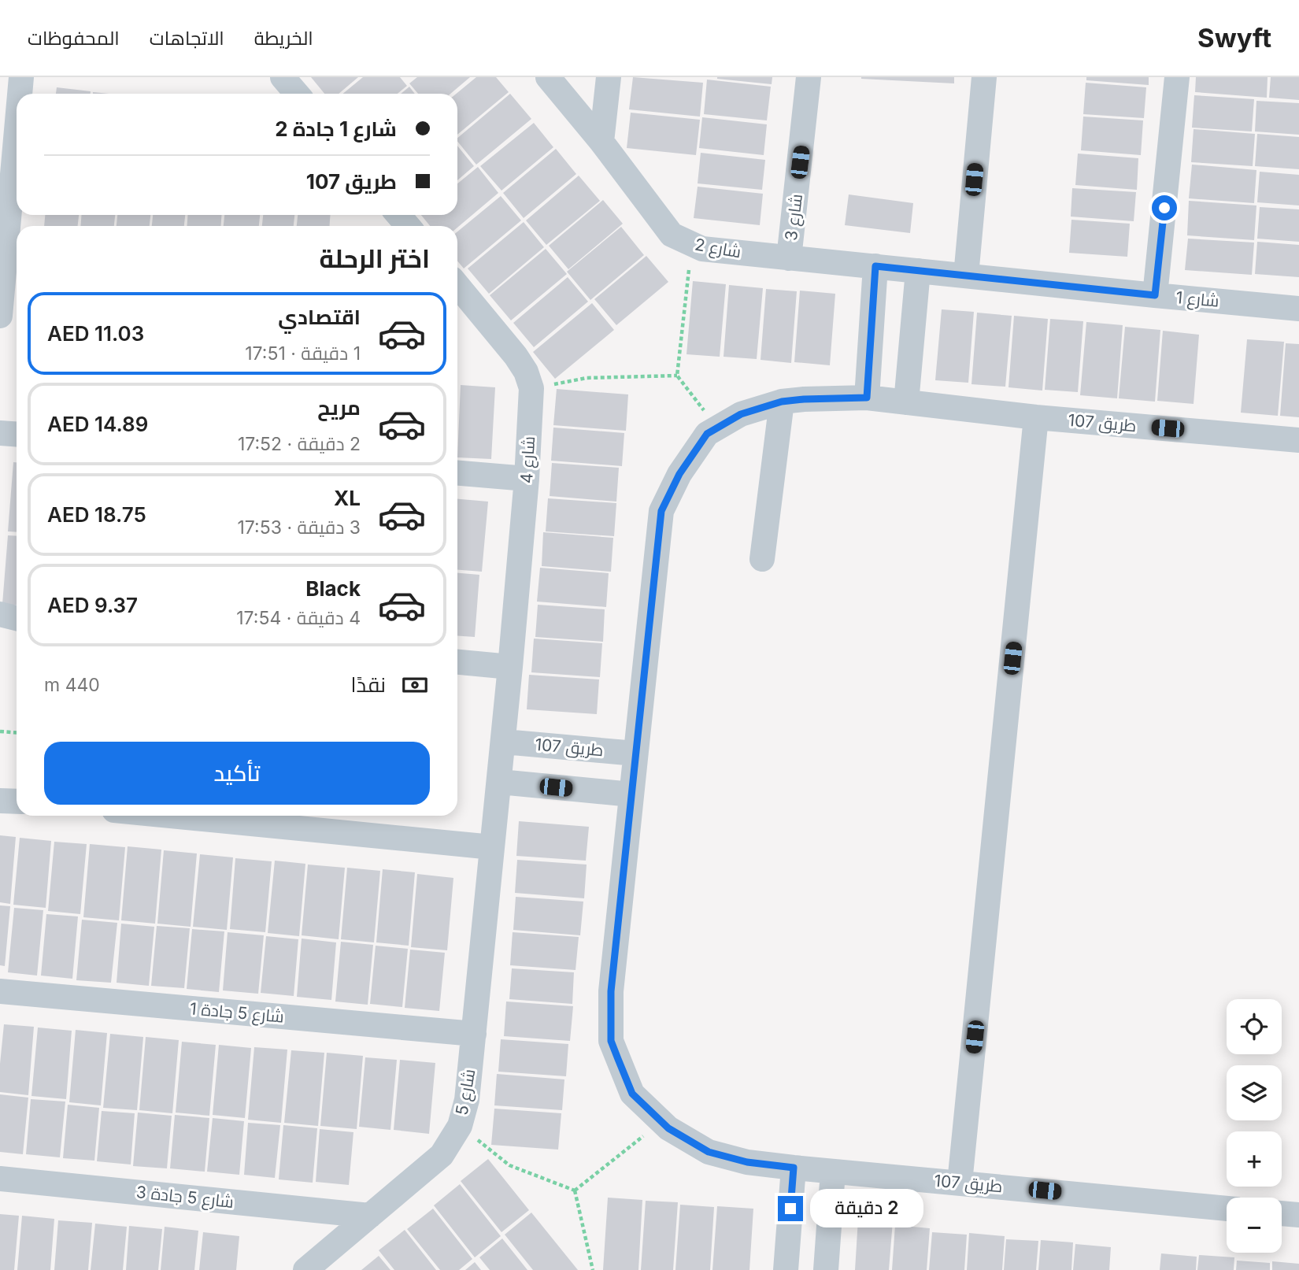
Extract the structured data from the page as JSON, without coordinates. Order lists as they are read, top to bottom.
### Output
{
  "streets": {
    "street": [
      "شارع 3",
      "شارع 2",
      "شارع 1",
      "طريق 107",
      "شارع 4",
      "شارع 5 جادة 1",
      "شارع 5",
      "شارع 5 جادة 3"
    ]
  },
  "crossings": [
    ["شارع 3", "شارع 2"],
    ["شارع 2", "شارع 1"],
    ["طريق 107", "شارع 4"],
    ["شارع 4", "شارع 5"],
    ["شارع 5 جادة 1", "شارع 5"],
    ["شارع 5", "شارع 5 جادة 3"]
  ],
  "page": {
    "header": "Swyft",
    "nav": ["الخريطة", "الاتجاهات", "المحفوظات"],
    "banner": ["شارع 1 جادة 2", "طريق 107"],
    "heading": "اختر الرحلة",
    "list": [
      {
        "name": "اقتصادي",
        "note": "1 دقيقة · 17:51",
        "value": "AED 11.03"
      },
      {
        "name": "مريح",
        "note": "2 دقيقة · 17:52",
        "value": "AED 14.89"
      },
      {
        "name": "XL",
        "note": "3 دقيقة · 17:53",
        "value": "AED 18.75"
      },
      {
        "name": "Black",
        "note": "4 دقيقة · 17:54",
        "value": "AED 9.37"
      }
    ],
    "pay": ["نقدًا", "440 m"],
    "buttons": "تأكيد",
    "map_buttons": ["+", "−"],
    "bubble": "2 دقيقة"
  }
}
